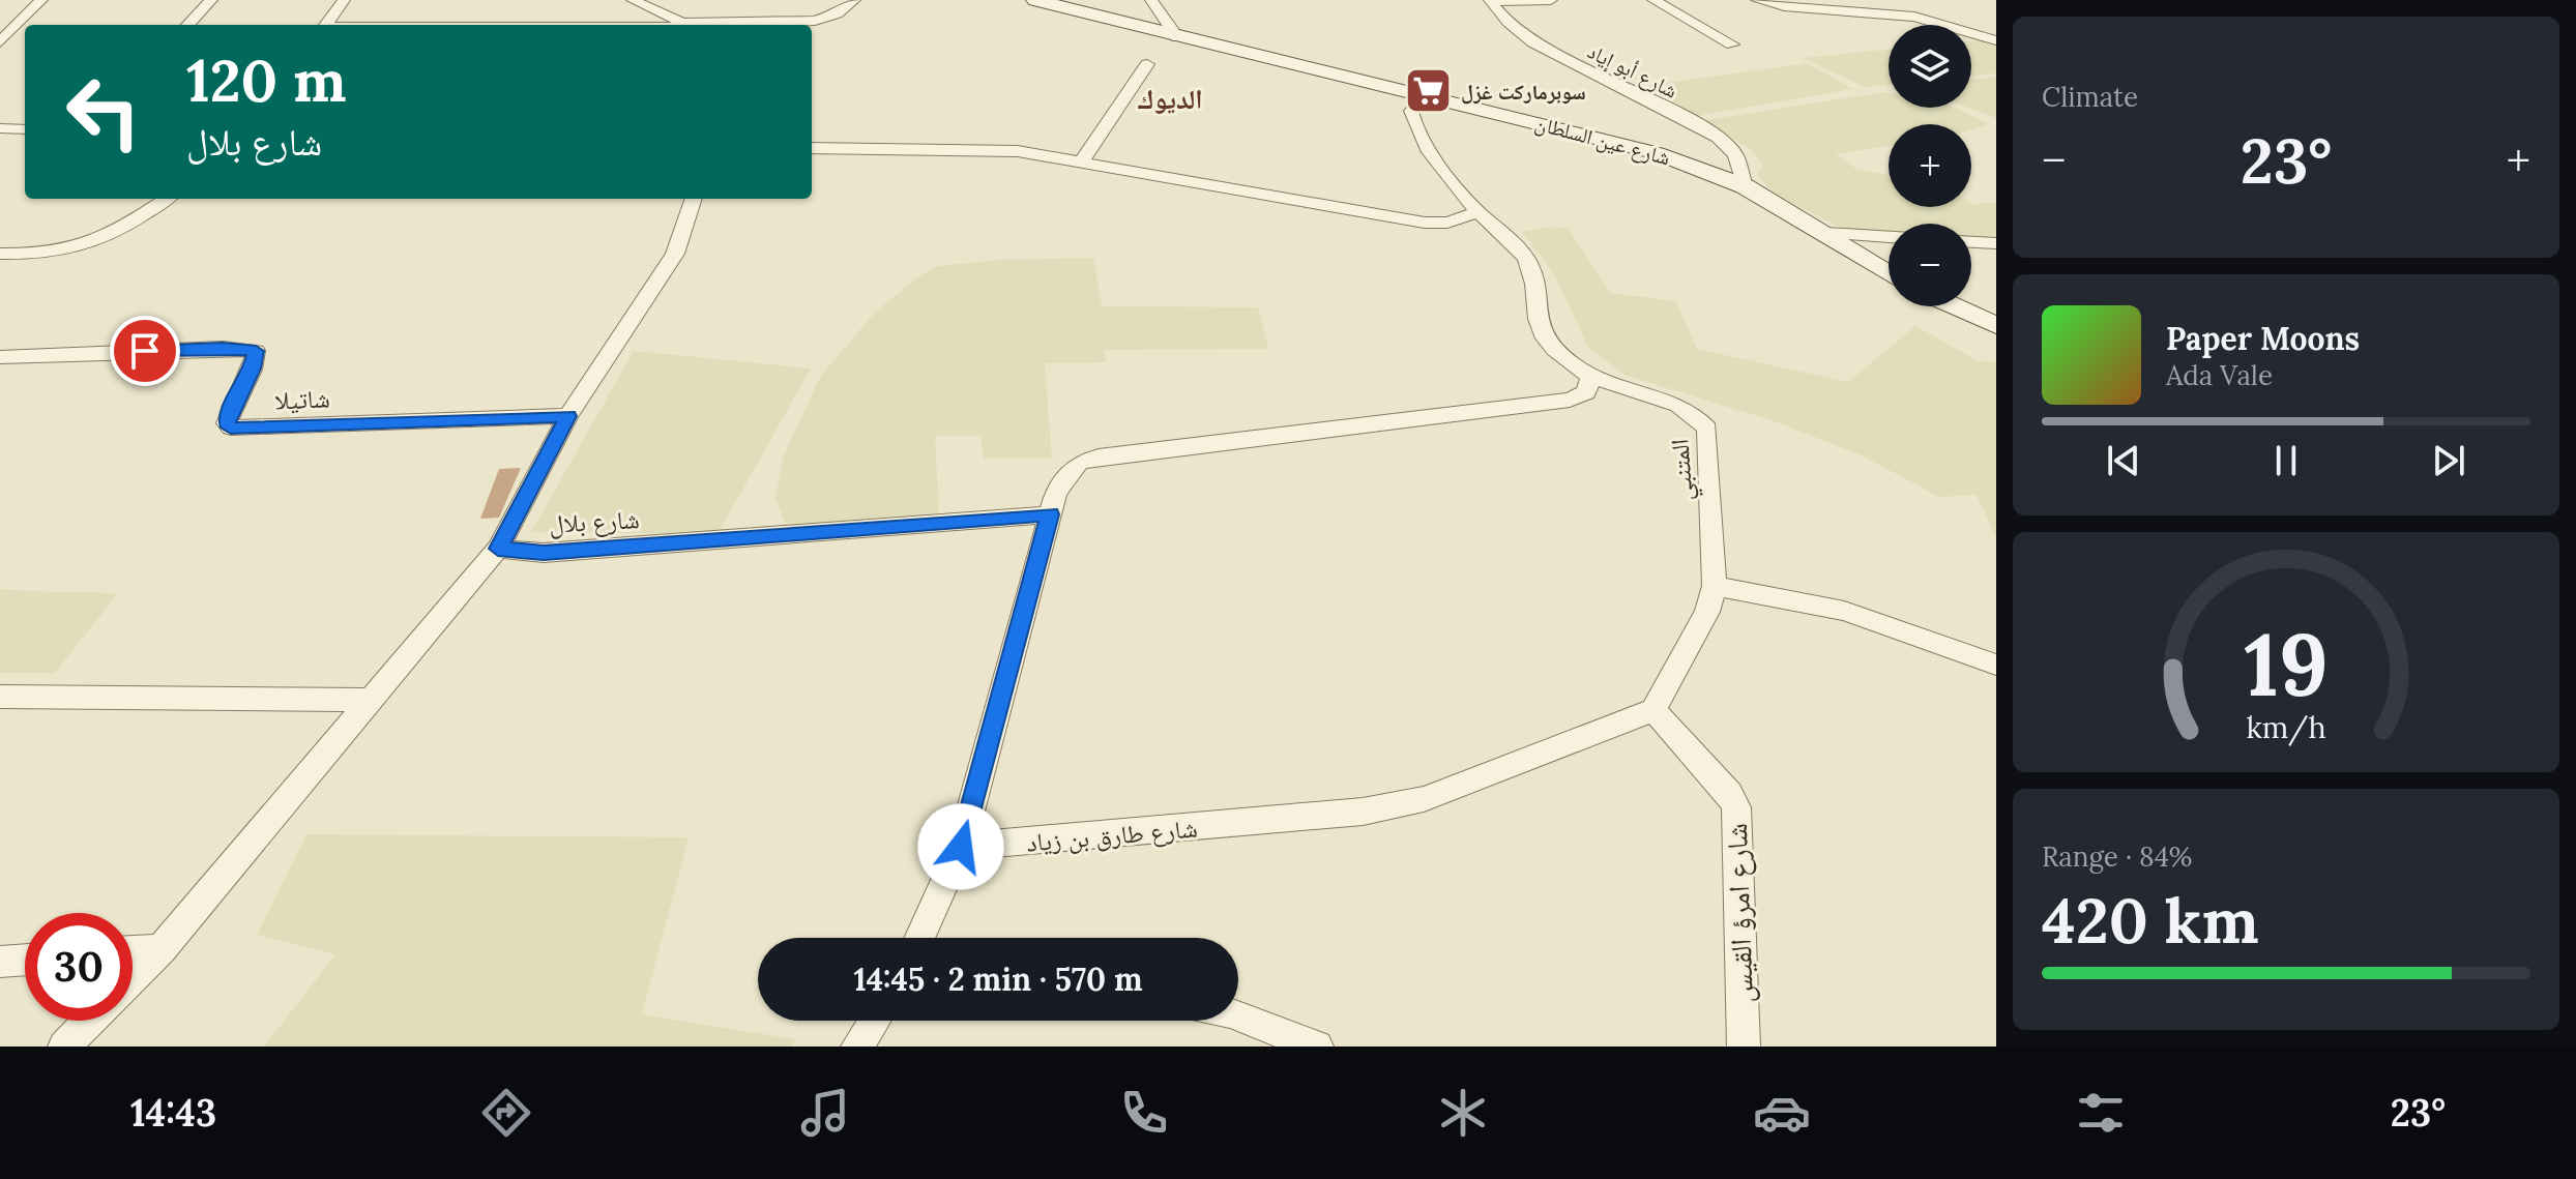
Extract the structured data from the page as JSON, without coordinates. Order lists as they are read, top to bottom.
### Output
{
  "streets": {
    "main road": ["شارع عين السلطان"],
    "street": [
      "شارع أبو إياد",
      "شاتيلا",
      "المتنبي",
      "شارع بلال",
      "شارع طارق بن زياد",
      "شارع امرؤ القيس"
    ]
  },
  "crossings": [
    ["شارع أبو إياد", "شارع عين السلطان"],
    ["شاتيلا", "شارع بلال"],
    ["شارع طارق بن زياد", "شارع امرؤ القيس"]
  ],
  "districts": ["الديوك"],
  "places": {
    "supermarket": ["سوبرماركت غزل"]
  },
  "page": {
    "tile": [
      "Climate",
      ["Range · 84%", "420 km"]
    ],
    "map_buttons": ["+", "−"],
    "turn": ["120 m", "شارع بلال"],
    "heat": ["−", "23°", "+"],
    "song": ["Paper Moons", "Ada Vale"],
    "limit": "30",
    "trip": "14:45 · 2 min · 570 m",
    "tabs": ["14:43", "23°"],
    "gauge": ["19", "km/h"]
  }
}
